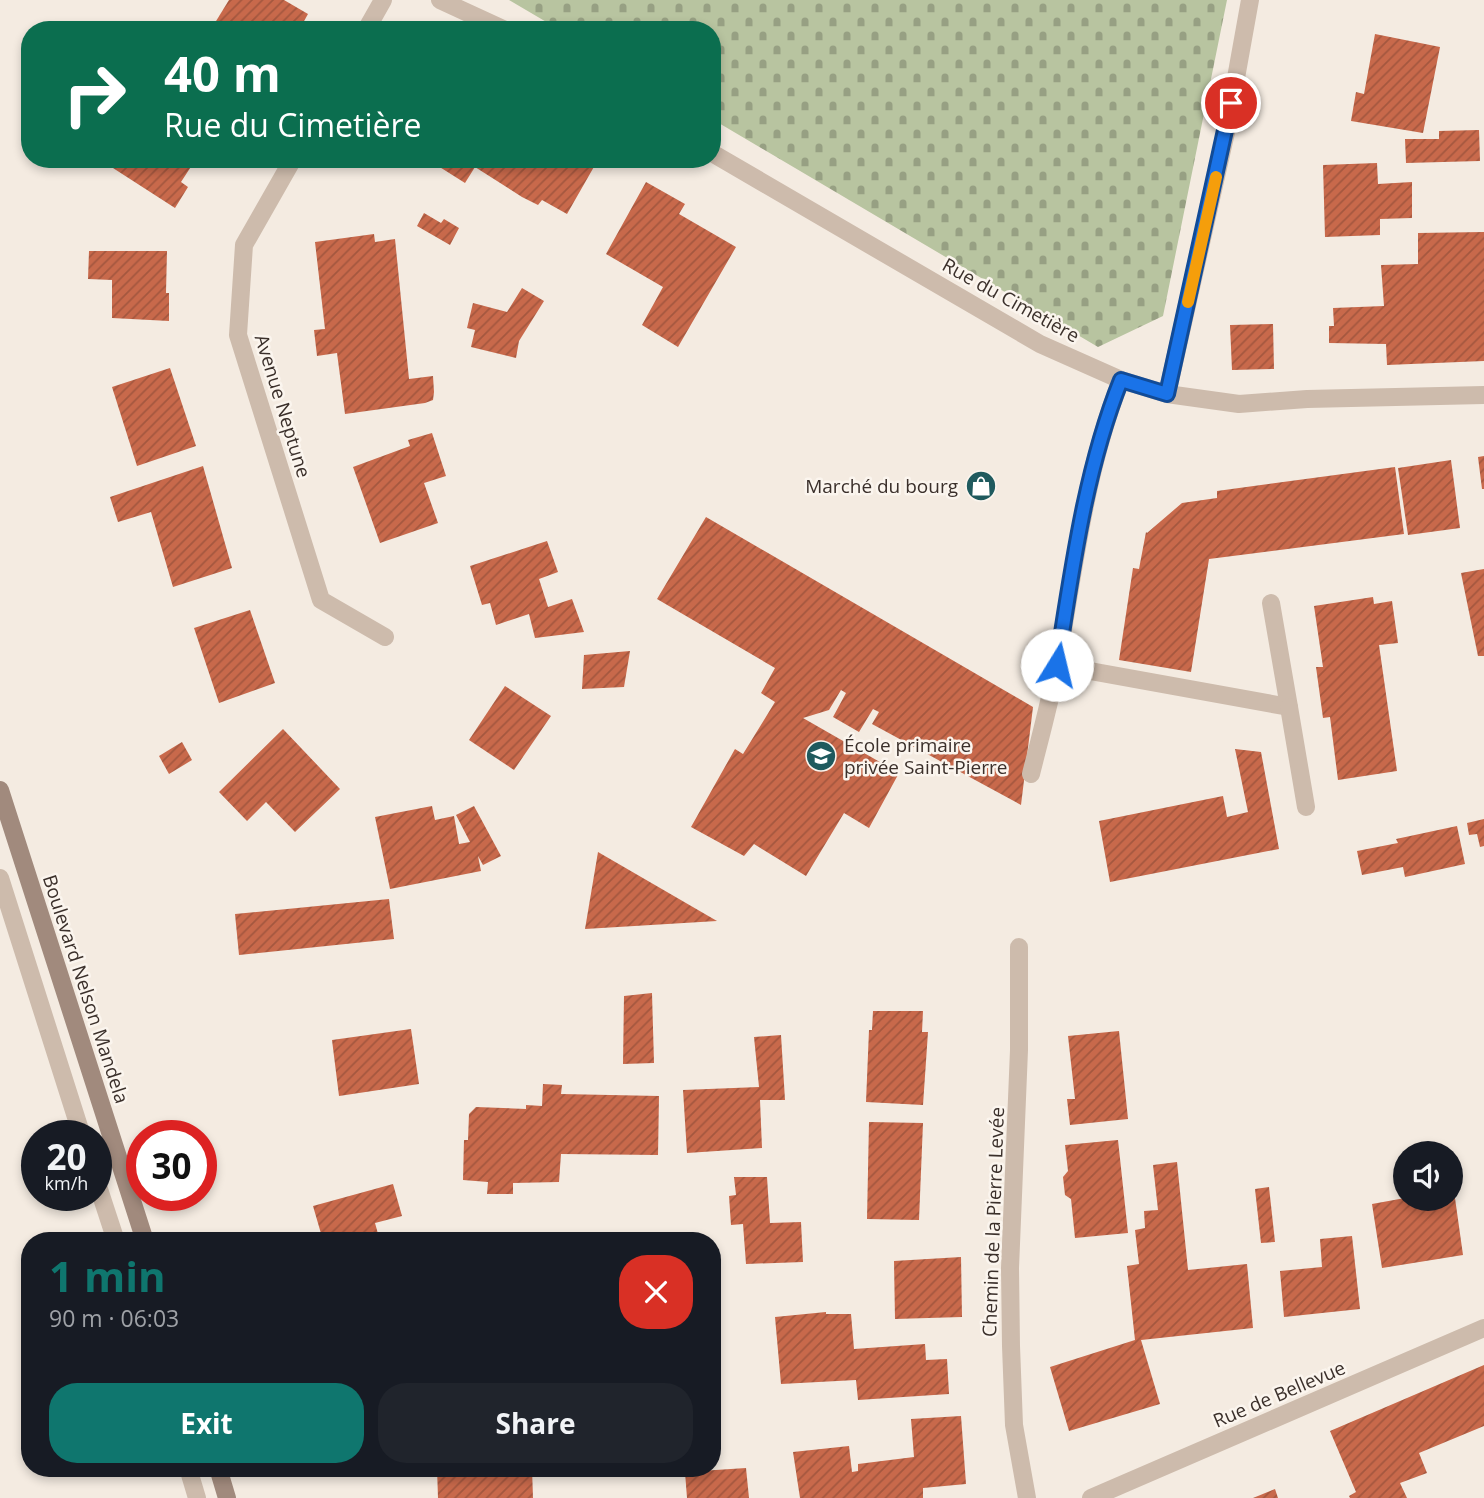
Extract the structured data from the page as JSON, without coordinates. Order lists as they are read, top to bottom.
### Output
{
  "streets": {
    "street": [
      "Rue du Cimetière",
      "Avenue Neptune",
      "Boulevard Nelson Mandela",
      "Chemin de la Pierre Levée",
      "Rue de Bellevue"
    ]
  },
  "places": {
    "shop": ["Marché du bourg"],
    "school or university": ["École primaire privée Saint-Pierre"]
  },
  "page": {
    "turn": ["40 m", "Rue du Cimetière"],
    "speed": "20 km/h",
    "limit": "30",
    "heading": ["1 min", "90 m · 06:03"],
    "buttons": ["Exit", "Share"]
  }
}
